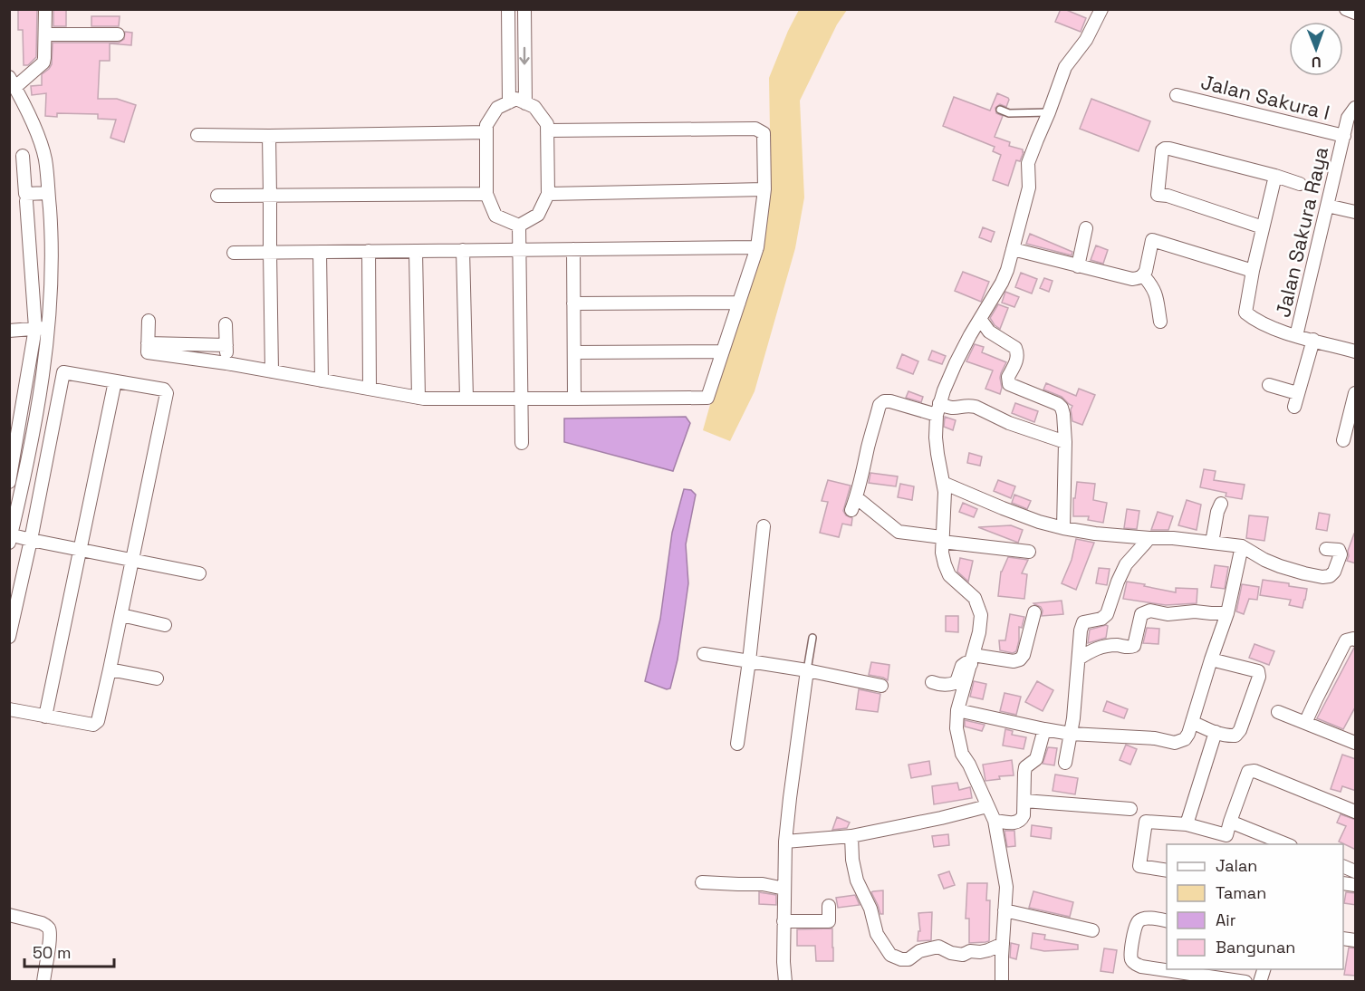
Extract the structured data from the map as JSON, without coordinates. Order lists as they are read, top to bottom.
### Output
{
  "streets": {
    "street": ["Jalan Sakura I", "Jalan Sakura Raya"]
  },
  "crossings": [
    ["Jalan Sakura I", "Jalan Sakura Raya"]
  ],
  "legend": [
    "Jalan",
    "Taman",
    "Air",
    "Bangunan"
  ],
  "scale_bar": "50 m",
  "north": "bottom"
}
